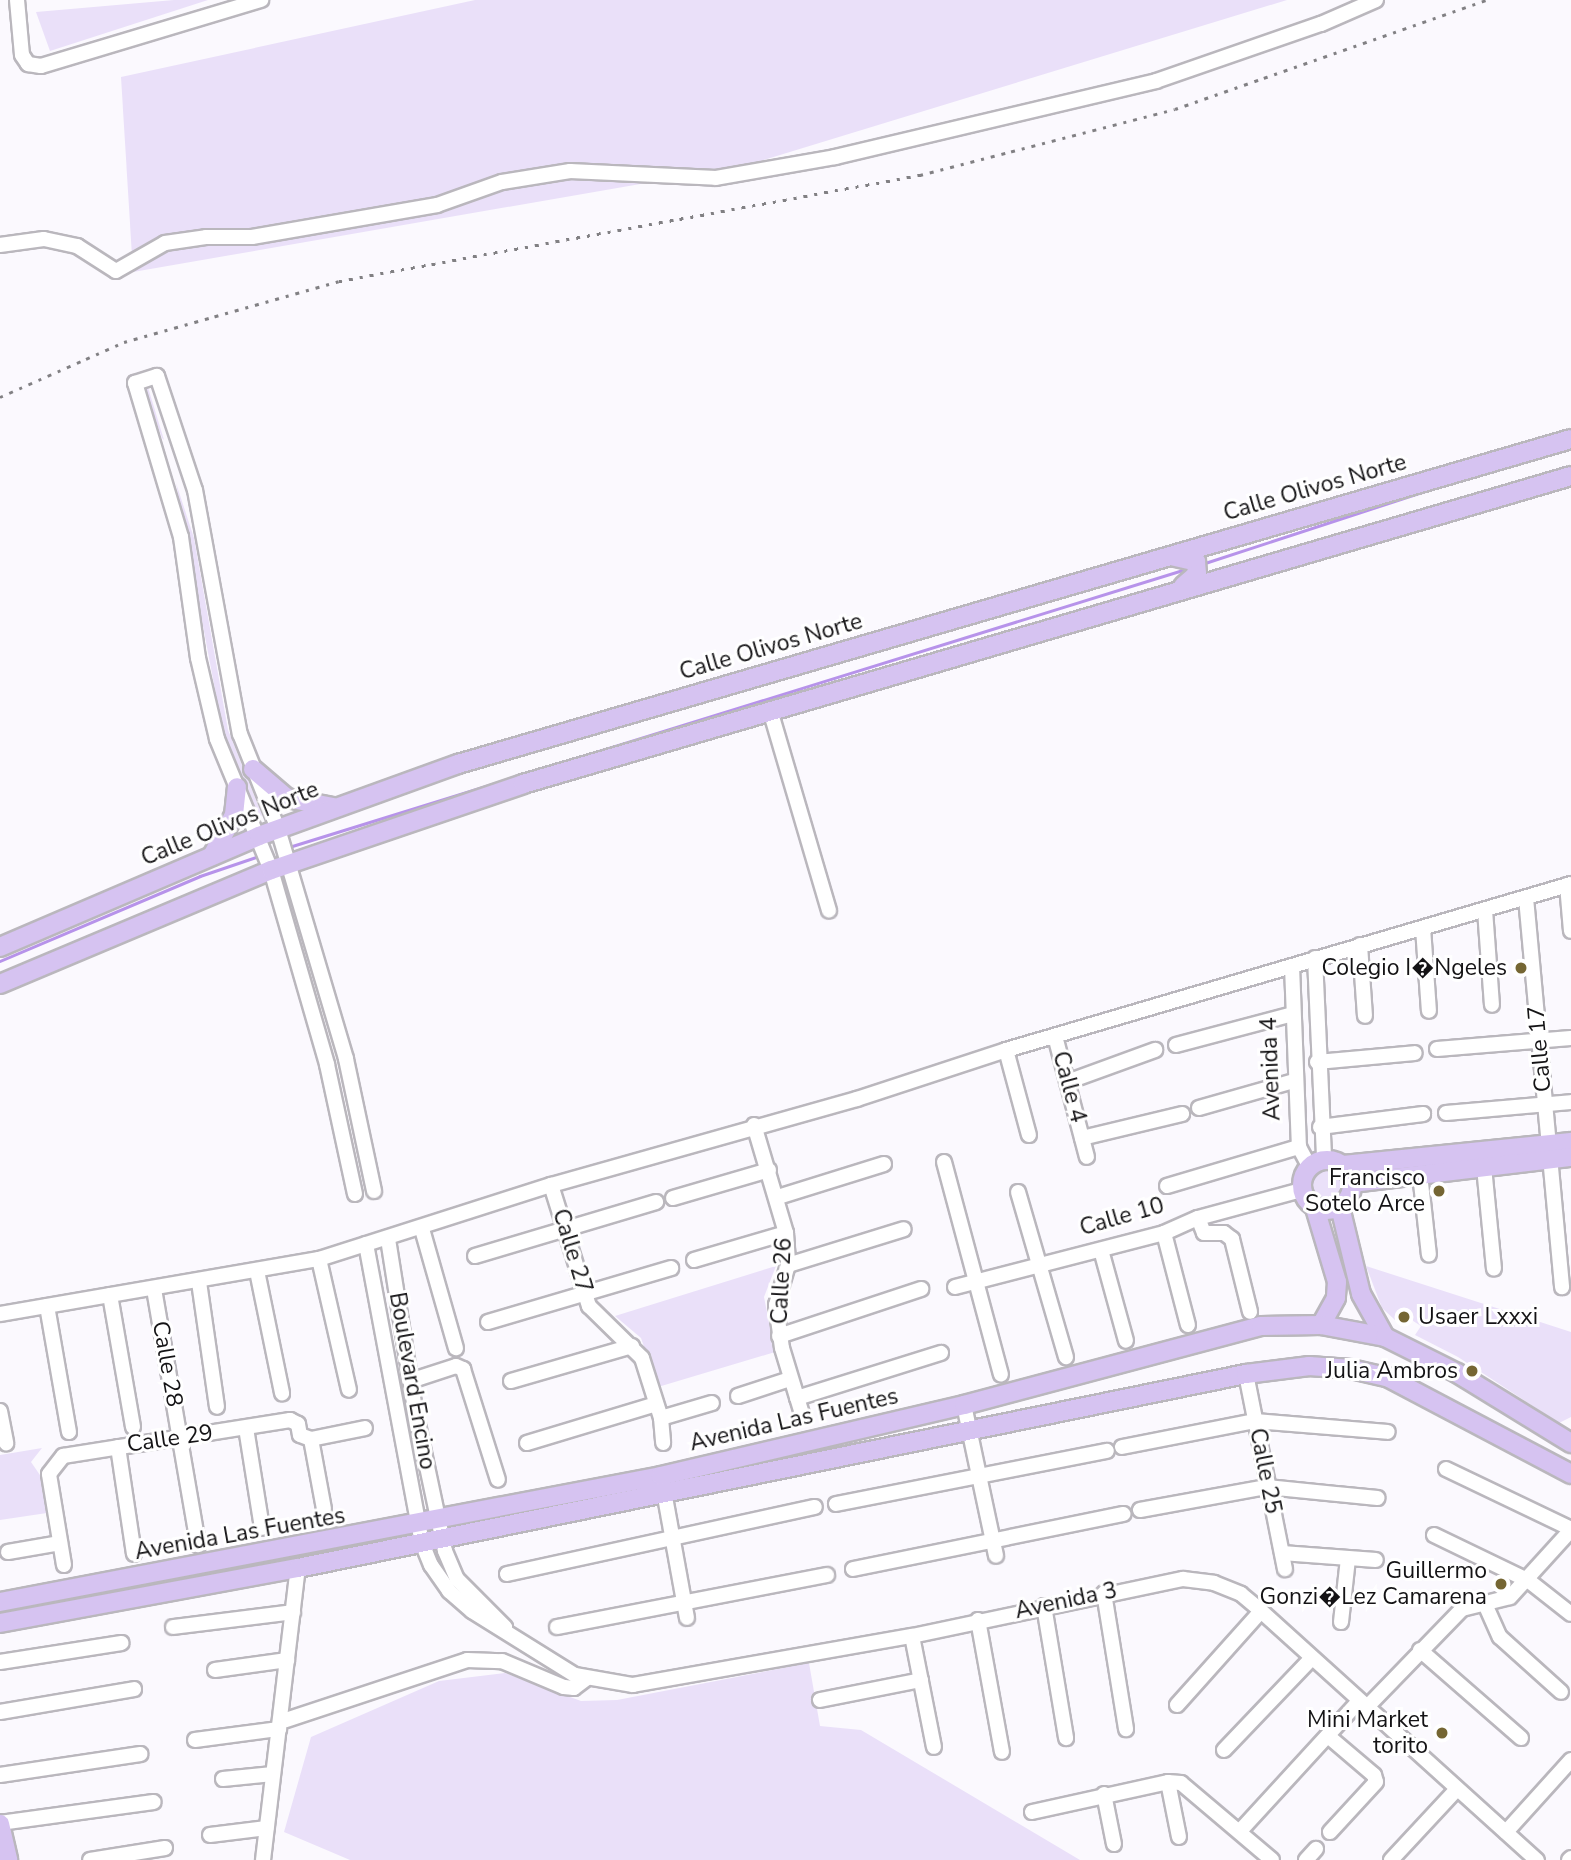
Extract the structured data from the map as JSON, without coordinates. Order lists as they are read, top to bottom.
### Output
{
  "streets": {
    "main road": ["Calle Olivos Norte", "Avenida Las Fuentes"],
    "street": [
      "Calle 17",
      "Avenida 4",
      "Calle 4",
      "Calle 10",
      "Calle 27",
      "Calle 26",
      "Calle 28",
      "Boulevard Encino",
      "Calle 29",
      "Calle 25",
      "Avenida 3"
    ]
  },
  "crossings": [
    ["Avenida 4", "Calle 10"],
    ["Calle 28", "Calle 29"],
    ["Boulevard Encino", "Avenida Las Fuentes"],
    ["Boulevard Encino", "Avenida 3"],
    ["Avenida Las Fuentes", "Calle 25"],
    ["Avenida Las Fuentes", "Avenida 3"]
  ],
  "places": [
    "Colegio I�Ngeles",
    "Francisco Sotelo Arce",
    "Usaer Lxxxi",
    "Julia Ambros",
    "Guillermo Gonzi�Lez Camarena",
    "Mini Market torito"
  ]
}
